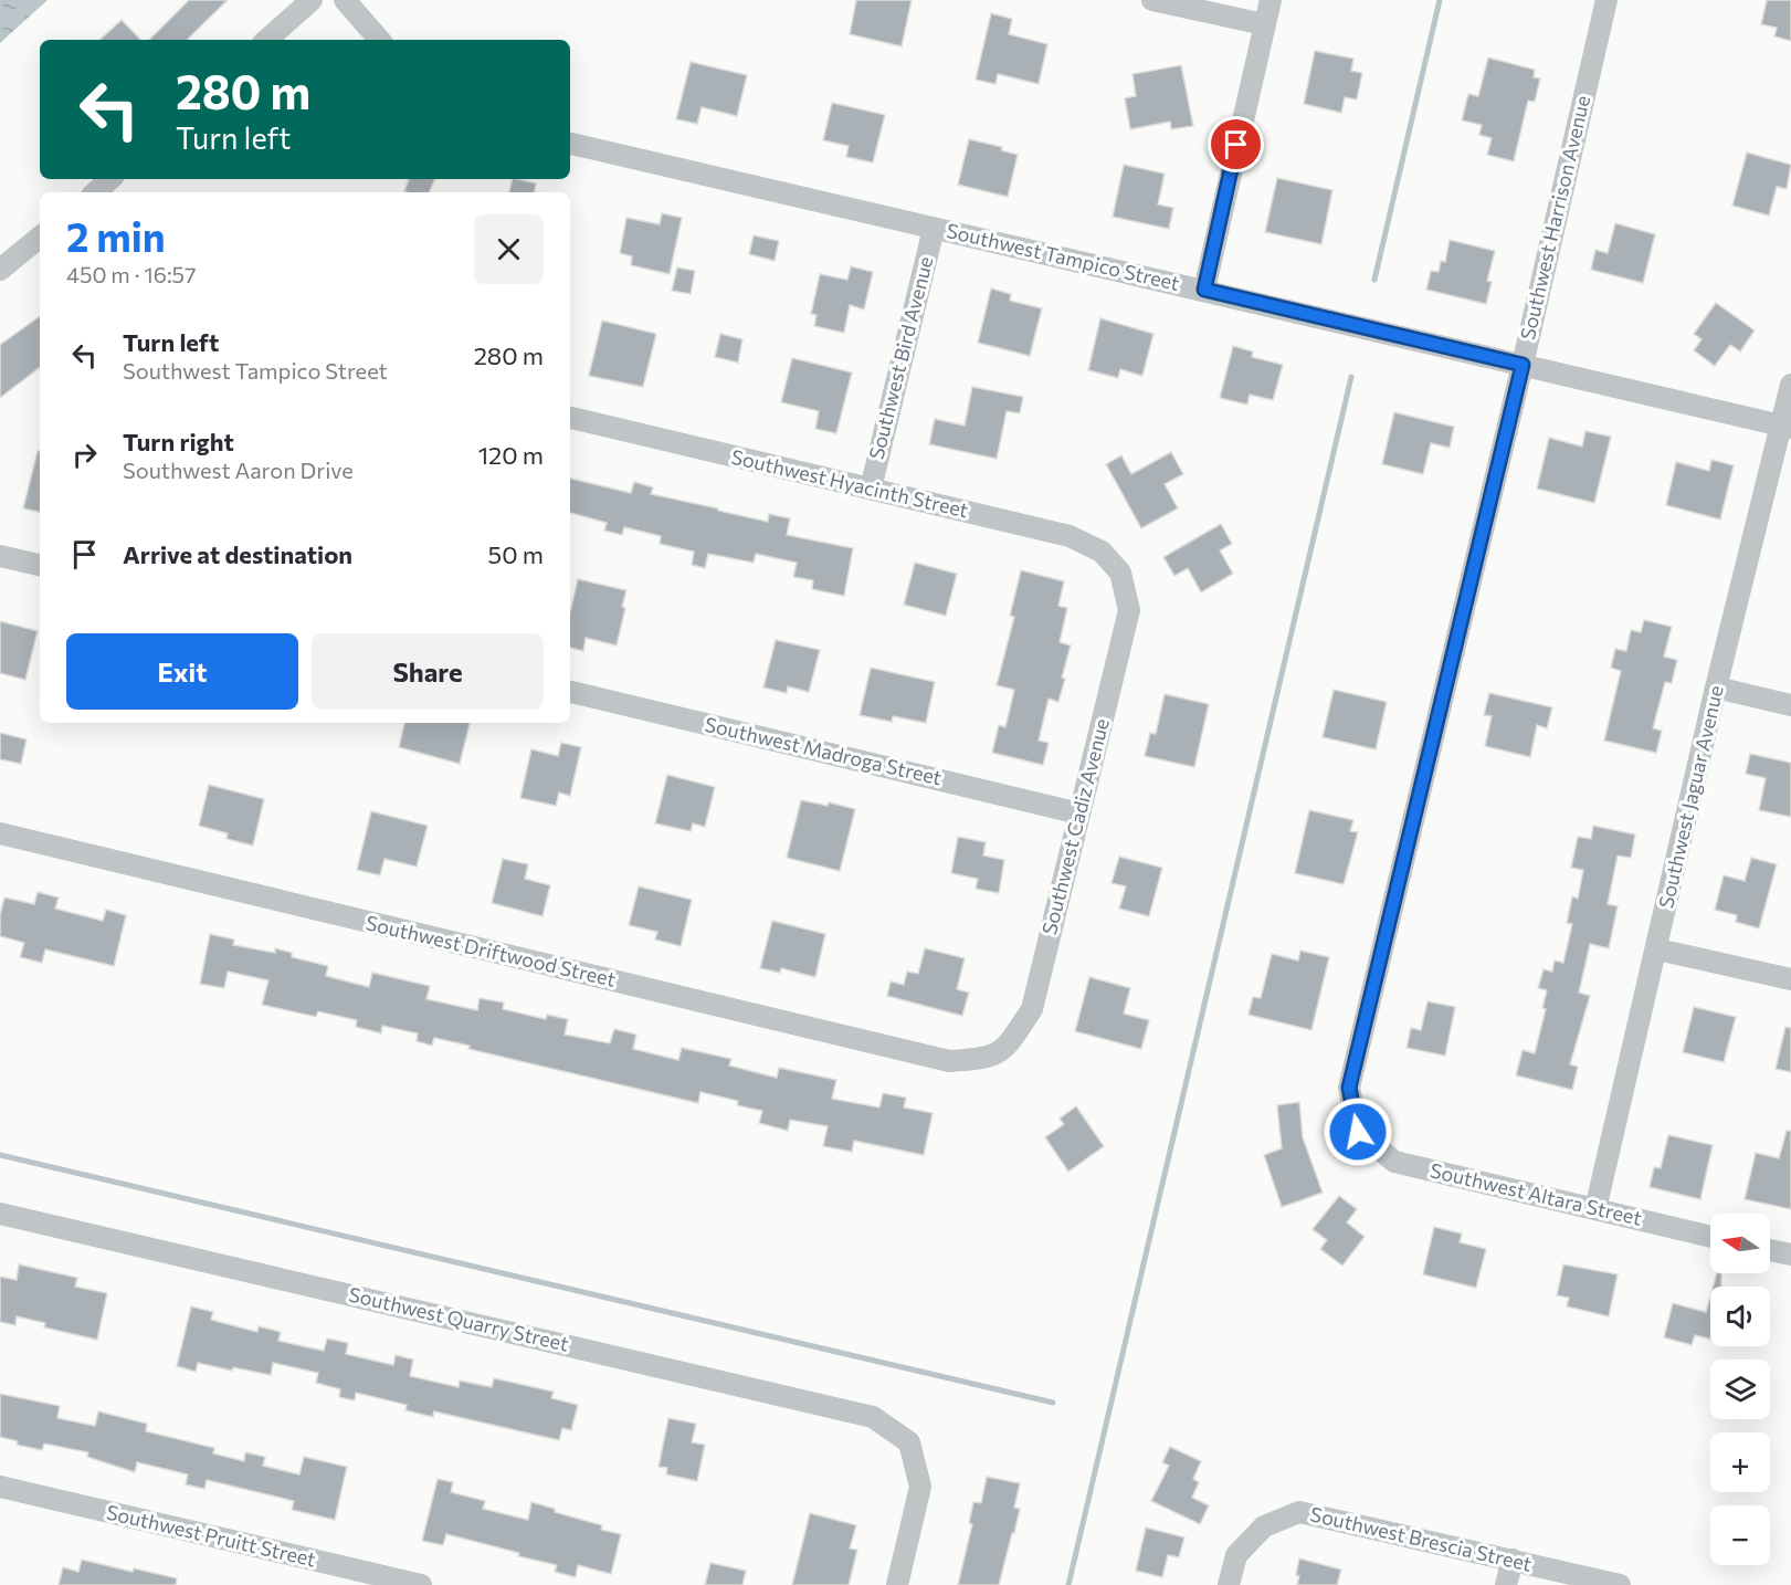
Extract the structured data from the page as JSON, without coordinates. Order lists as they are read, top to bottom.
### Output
{
  "streets": {
    "street": [
      "Southwest Harrison Avenue",
      "Southwest Tampico Street",
      "Southwest Bird Avenue",
      "Southwest Hyacinth Street",
      "Southwest Madroga Street",
      "Southwest Jaguar Avenue",
      "Southwest Cadiz Avenue",
      "Southwest Driftwood Street",
      "Southwest Altara Street",
      "Southwest Quarry Street",
      "Southwest Pruitt Street",
      "Southwest Brescia Street"
    ]
  },
  "crossings": [
    ["Southwest Harrison Avenue", "Southwest Tampico Street"],
    ["Southwest Harrison Avenue", "Southwest Altara Street"],
    ["Southwest Tampico Street", "Southwest Bird Avenue"],
    ["Southwest Tampico Street", "Southwest Jaguar Avenue"],
    ["Southwest Bird Avenue", "Southwest Hyacinth Street"],
    ["Southwest Hyacinth Street", "Southwest Cadiz Avenue"],
    ["Southwest Madroga Street", "Southwest Cadiz Avenue"],
    ["Southwest Jaguar Avenue", "Southwest Altara Street"],
    ["Southwest Cadiz Avenue", "Southwest Driftwood Street"]
  ],
  "north": "left",
  "page": {
    "turn": ["280 m", "Turn left"],
    "heading": ["2 min", "450 m · 16:57"],
    "list": [
      {
        "name": "Turn left",
        "note": "Southwest Tampico Street",
        "value": "280 m"
      },
      {
        "name": "Turn right",
        "note": "Southwest Aaron Drive",
        "value": "120 m"
      },
      {
        "name": "Arrive at destination",
        "value": "50 m"
      }
    ],
    "buttons": ["Exit", "Share"],
    "map_buttons": ["+", "−"]
  }
}
